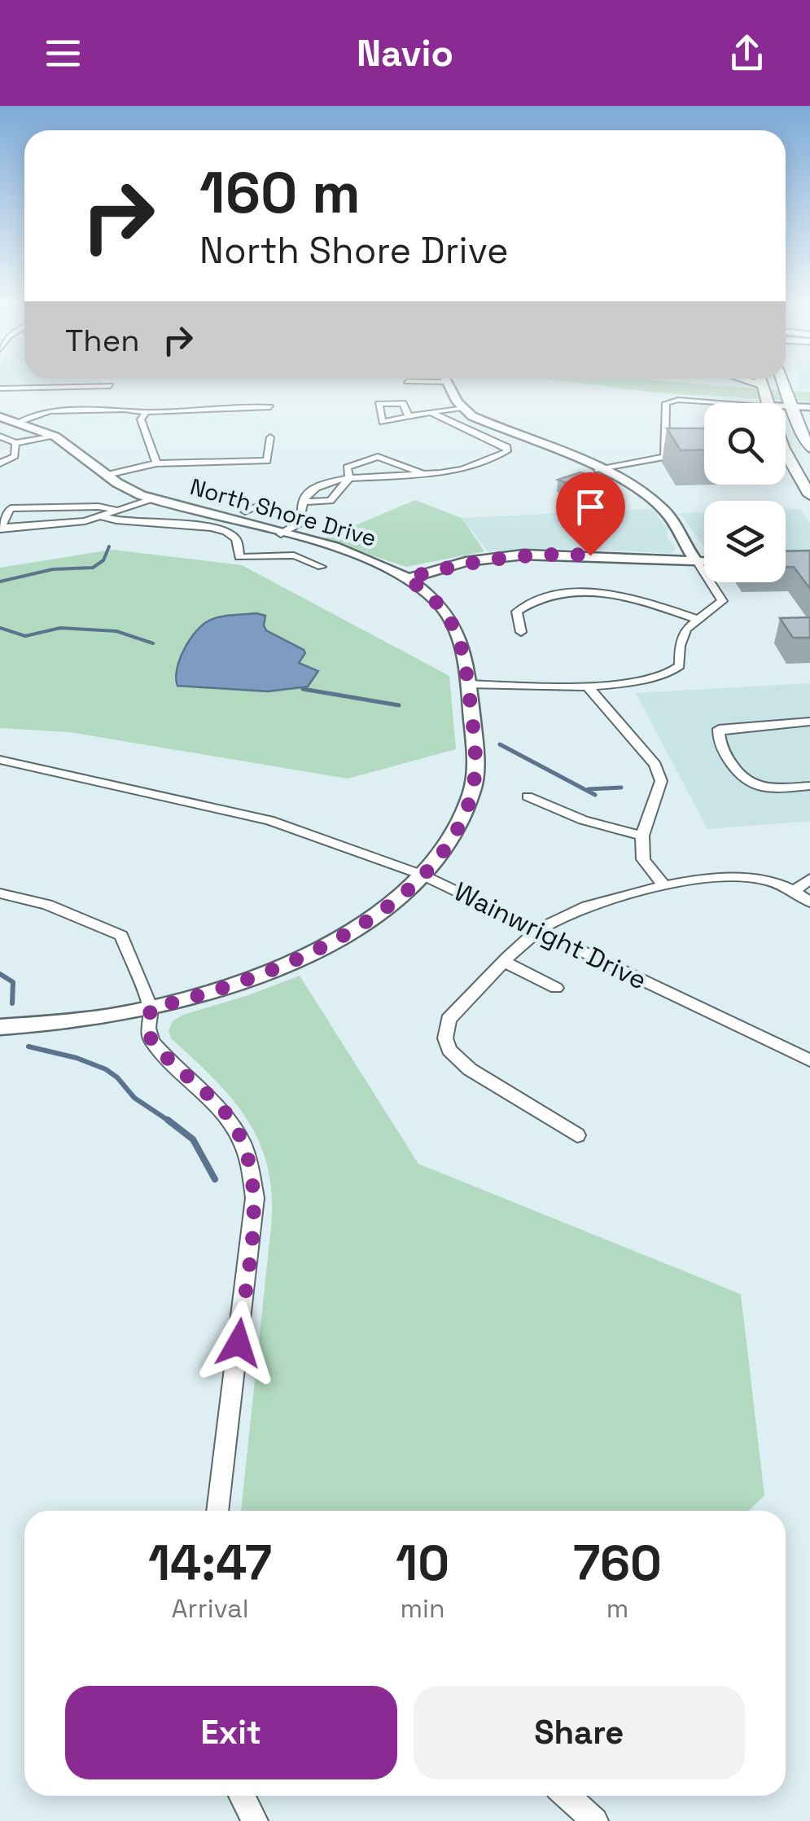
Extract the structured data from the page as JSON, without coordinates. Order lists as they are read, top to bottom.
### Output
{
  "streets": {
    "street": ["North Shore Drive", "Wainwright Drive"]
  },
  "crossings": [
    ["North Shore Drive", "Wainwright Drive"]
  ],
  "page": {
    "header": "Navio",
    "turn": ["160 m", "North Shore Drive"],
    "then": "Then",
    "eta": [
      "14:47",
      "Arrival",
      "10",
      "min",
      "760",
      "m"
    ],
    "buttons": ["Exit", "Share"]
  }
}
